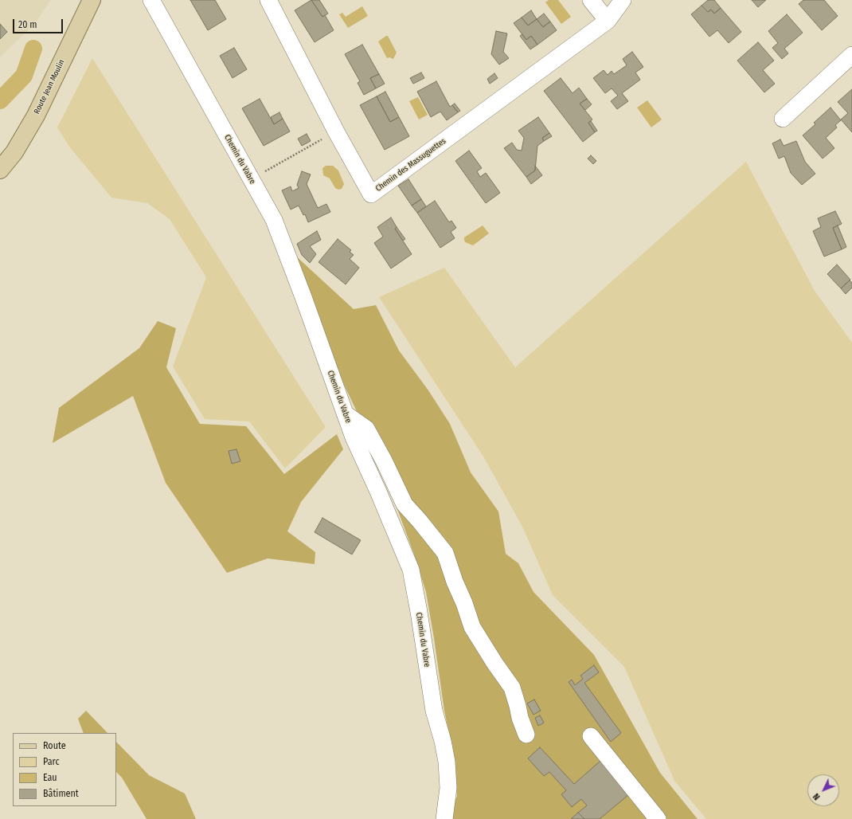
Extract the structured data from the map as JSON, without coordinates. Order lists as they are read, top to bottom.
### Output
{
  "streets": {
    "main road": ["Route Jean Moulin"],
    "street": ["Chemin du Vabre", "Chemin des Massuguettes"]
  },
  "legend": [
    "Route",
    "Parc",
    "Eau",
    "Bâtiment"
  ],
  "scale_bar": "20 m",
  "north": "bottom left"
}
